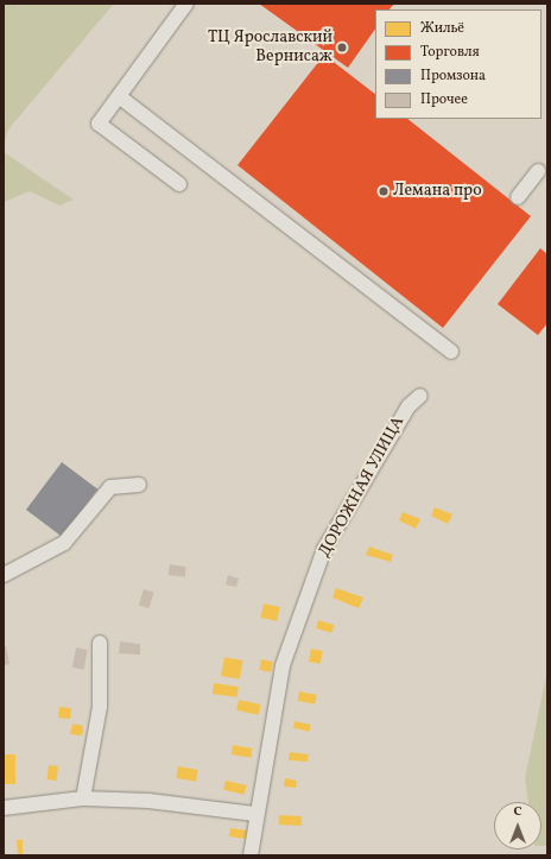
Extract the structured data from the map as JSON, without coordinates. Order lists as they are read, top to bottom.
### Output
{
  "streets": {
    "street": ["ДОРОЖНАЯ УЛИЦА"]
  },
  "places": ["ТЦ Ярославский Вернисаж", "Лемана про"],
  "legend": [
    "Жильё",
    "Торговля",
    "Промзона",
    "Прочее"
  ],
  "north": "top"
}
